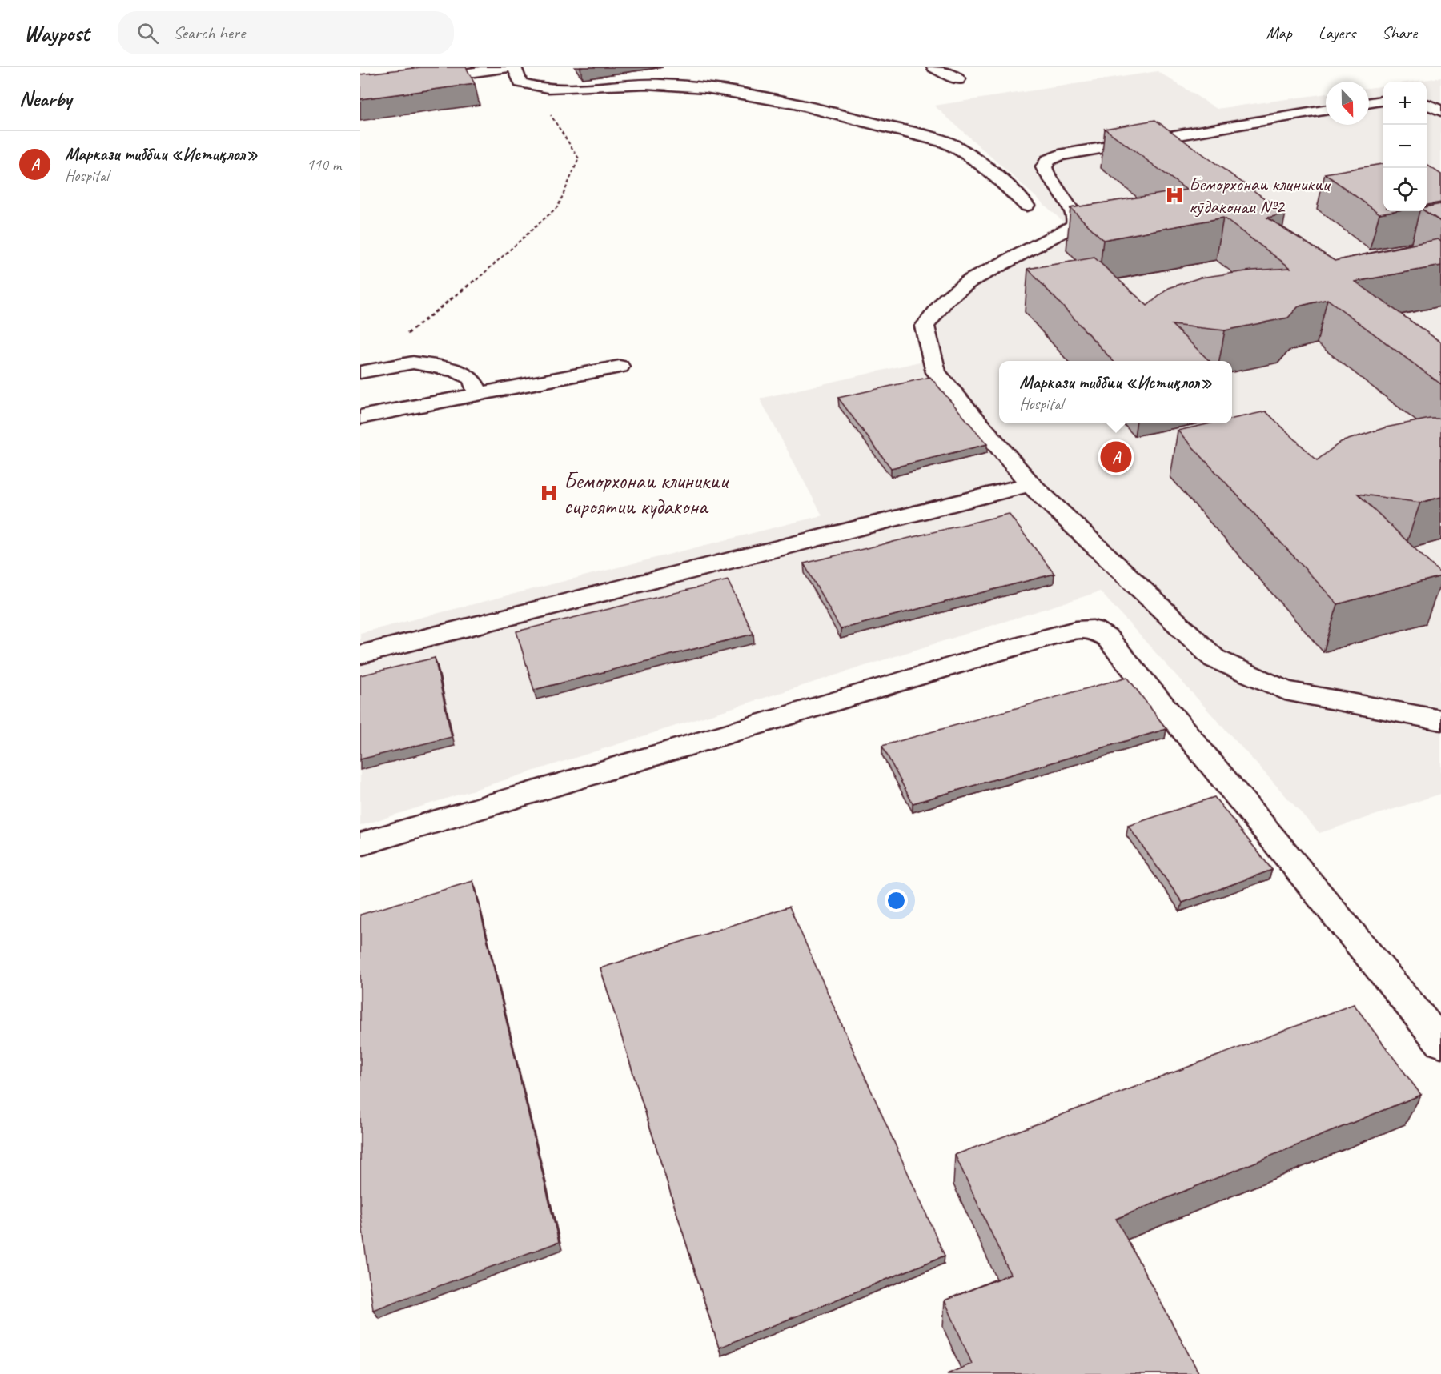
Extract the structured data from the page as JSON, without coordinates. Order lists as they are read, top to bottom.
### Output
{
  "places": {
    "hospital": ["Беморхонаи клиникии кӯдаконаи №2", "Беморхонаи клиникии сироятии кудакона"]
  },
  "north": "bottom",
  "page": {
    "header": "Waypost",
    "search": "Search here",
    "nav": ["Map", "Layers", "Share"],
    "heading": "Nearby",
    "map_buttons": ["+", "−"],
    "list": [
      {
        "mark": "A",
        "name": "Маркази тиббии «Истиқлол»",
        "note": "Hospital",
        "value": "110 m"
      }
    ],
    "popup": ["Маркази тиббии «Истиқлол»", "Hospital"],
    "pins": "A"
  }
}
